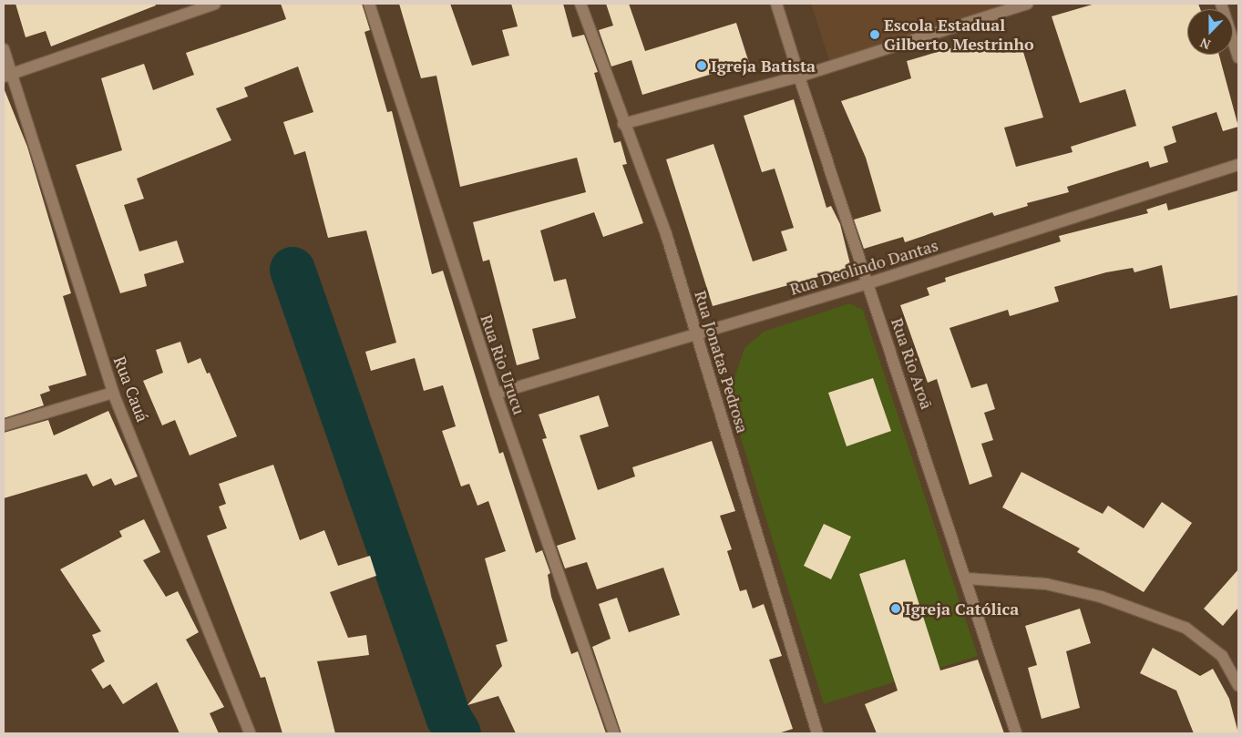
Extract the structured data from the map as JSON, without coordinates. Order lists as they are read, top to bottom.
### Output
{
  "streets": {
    "street": [
      "Rua Deolindo Dantas",
      "Rua Jonatas Pedrosa",
      "Rua Rio Aroã",
      "Rua Rio Urucu",
      "Rua Cauá"
    ]
  },
  "crossings": [
    ["Rua Deolindo Dantas", "Rua Jonatas Pedrosa"],
    ["Rua Deolindo Dantas", "Rua Rio Aroã"],
    ["Rua Deolindo Dantas", "Rua Rio Urucu"]
  ],
  "places": ["Escola Estadual Gilberto Mestrinho", "Igreja Batista", "Igreja Católica"],
  "north": "bottom"
}
